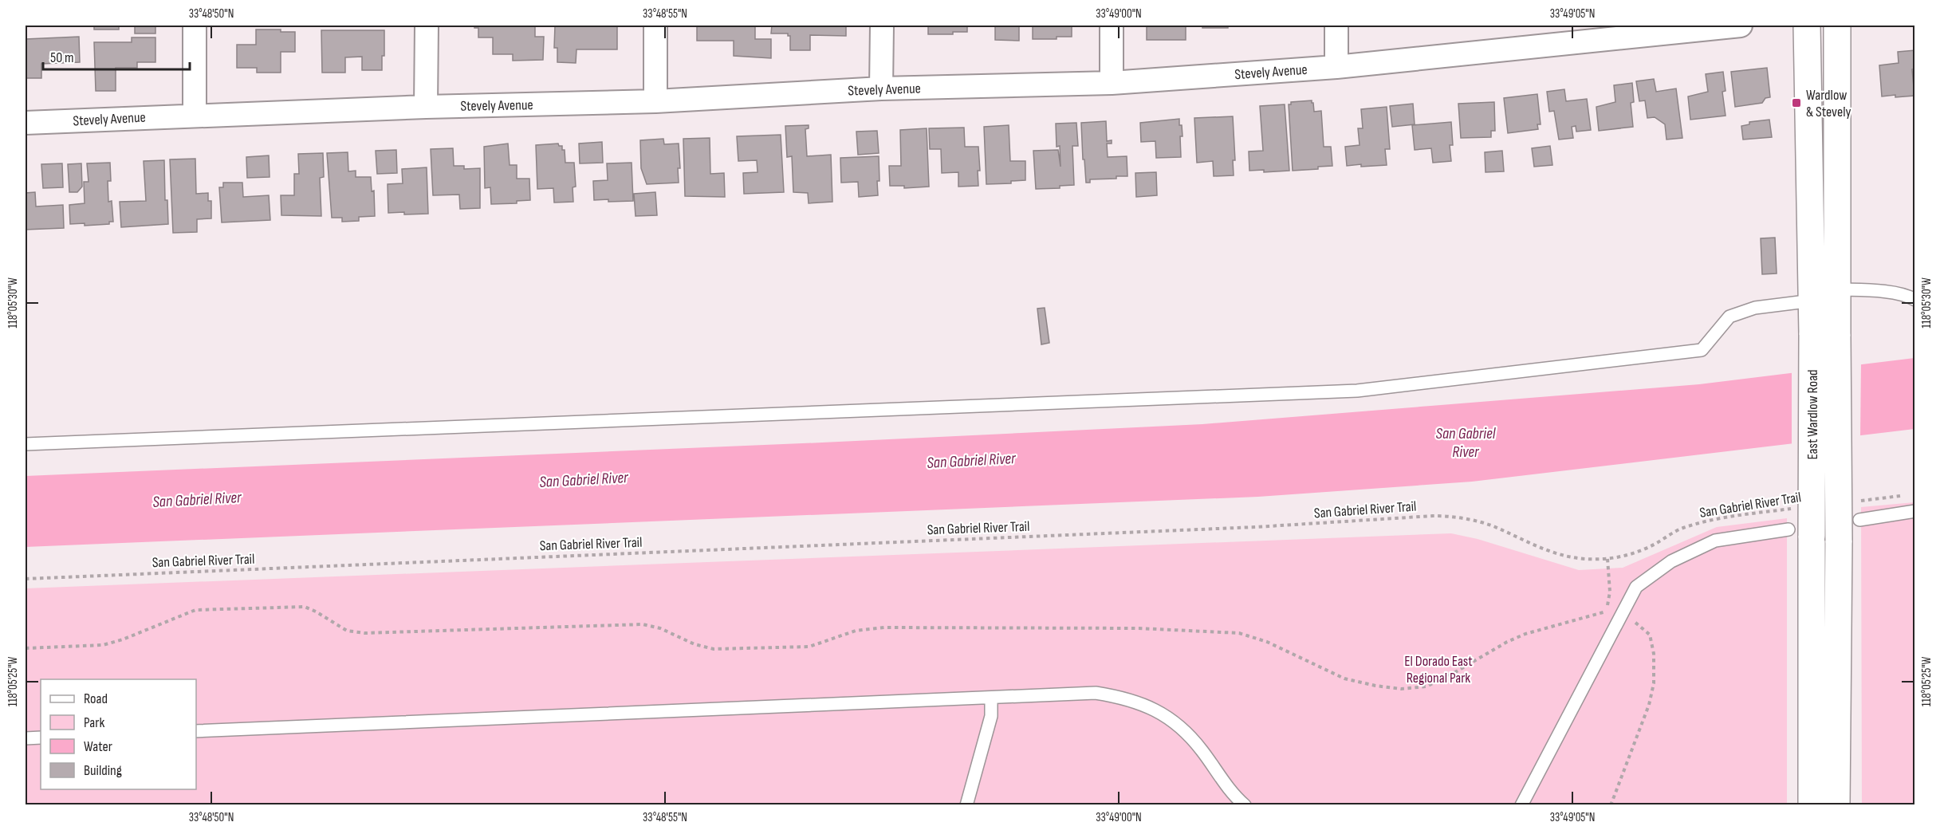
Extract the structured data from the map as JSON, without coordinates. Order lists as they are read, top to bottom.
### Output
{
  "streets": {
    "main road": ["East Wardlow Road"],
    "street": ["Stevely Avenue"],
    "path": ["San Gabriel River Trail"]
  },
  "water": ["San Gabriel River"],
  "parks": ["El Dorado East Regional Park"],
  "places": {
    "transit": ["Wardlow & Stevely"]
  },
  "legend": [
    "Road",
    "Park",
    "Water",
    "Building"
  ],
  "scale_bar": "50 m",
  "coordinates": [
    "33°48'50\"N",
    "33°48'55\"N",
    "33°49'00\"N",
    "33°49'05\"N",
    "118°05'30\"W",
    "118°05'25\"W"
  ]
}
